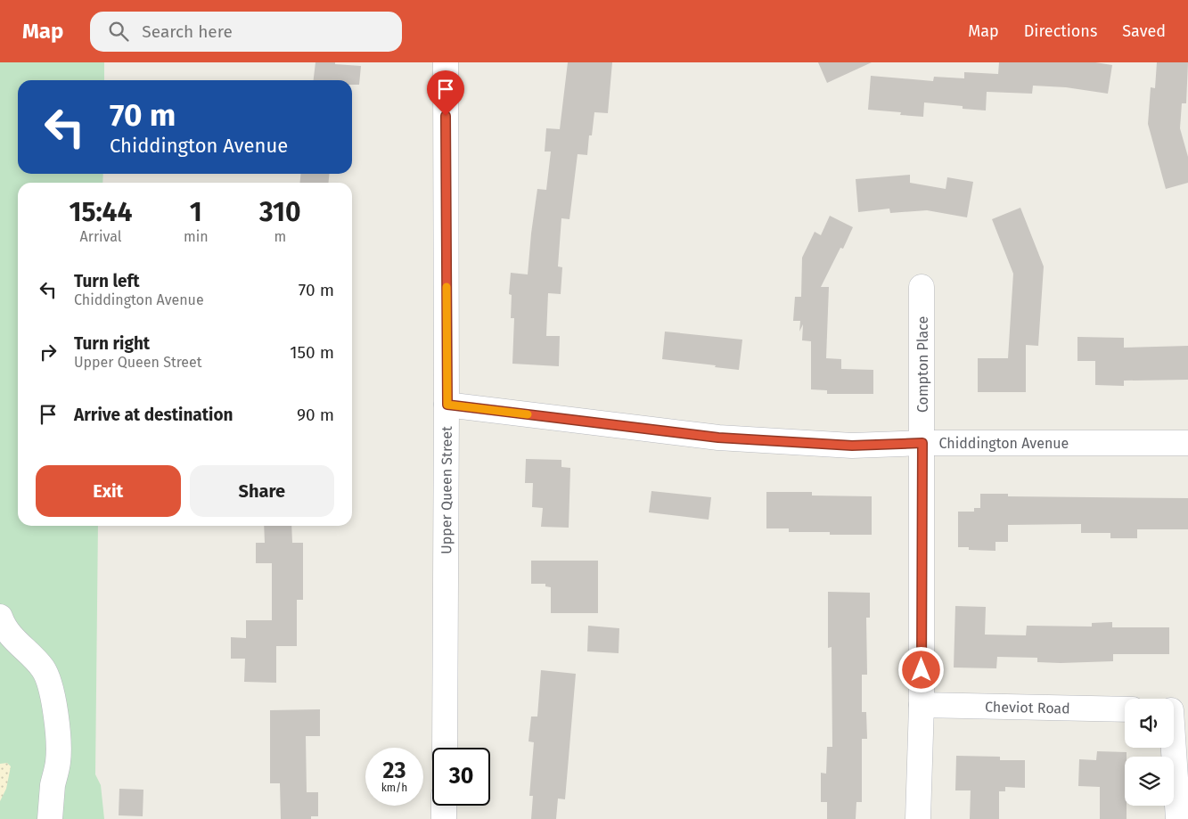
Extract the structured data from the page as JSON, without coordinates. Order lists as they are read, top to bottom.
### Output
{
  "streets": {
    "street": [
      "Compton Place",
      "Chiddington Avenue",
      "Upper Queen Street",
      "Cheviot Road"
    ]
  },
  "crossings": [
    ["Compton Place", "Chiddington Avenue"],
    ["Compton Place", "Cheviot Road"],
    ["Chiddington Avenue", "Upper Queen Street"]
  ],
  "page": {
    "header": "Map",
    "search": "Search here",
    "nav": ["Map", "Directions", "Saved"],
    "turn": ["70 m", "Chiddington Avenue"],
    "eta": [
      "15:44",
      "Arrival",
      "1",
      "min",
      "310",
      "m"
    ],
    "list": [
      {
        "name": "Turn left",
        "note": "Chiddington Avenue",
        "value": "70 m"
      },
      {
        "name": "Turn right",
        "note": "Upper Queen Street",
        "value": "150 m"
      },
      {
        "name": "Arrive at destination",
        "value": "90 m"
      }
    ],
    "buttons": ["Exit", "Share"],
    "speed": "23 km/h",
    "limit": "30"
  }
}
